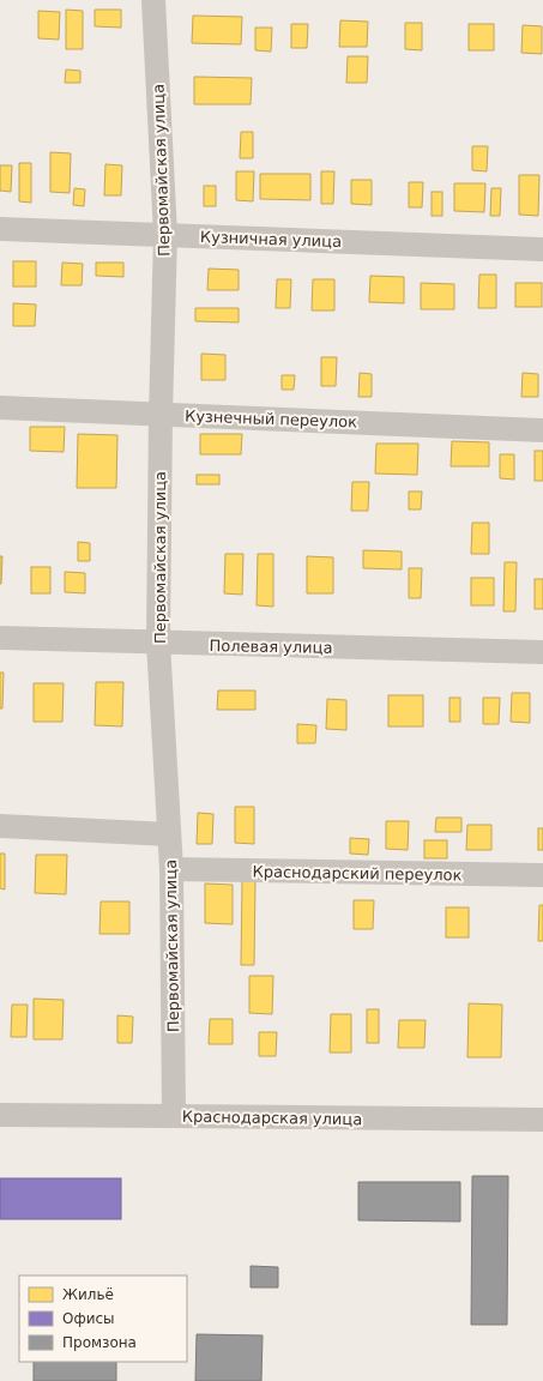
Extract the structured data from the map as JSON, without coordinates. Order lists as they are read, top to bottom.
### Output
{
  "streets": {
    "street": [
      "Первомайская улица",
      "Кузничная улица",
      "Кузнечный переулок",
      "Полевая улица",
      "Краснодарский переулок",
      "Краснодарская улица"
    ]
  },
  "crossings": [
    ["Первомайская улица", "Кузничная улица"],
    ["Первомайская улица", "Кузнечный переулок"],
    ["Первомайская улица", "Полевая улица"],
    ["Первомайская улица", "Краснодарский переулок"],
    ["Первомайская улица", "Краснодарская улица"]
  ],
  "legend": ["Жильё", "Офисы", "Промзона"]
}
